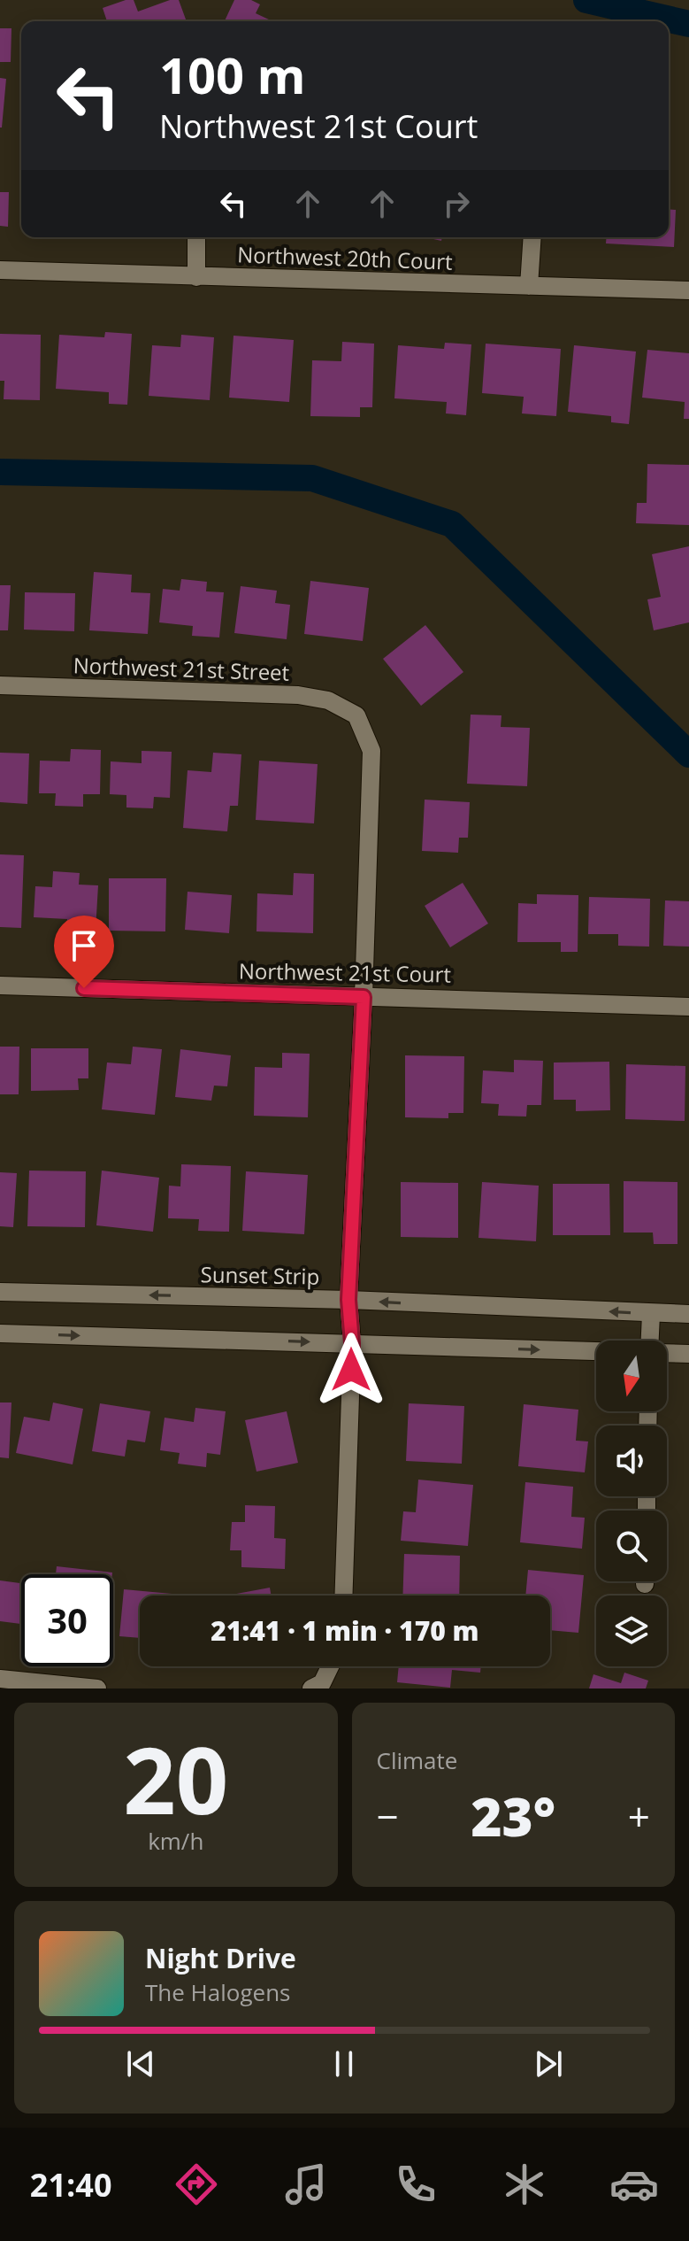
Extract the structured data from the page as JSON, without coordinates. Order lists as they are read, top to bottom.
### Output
{
  "streets": {
    "street": [
      "Northwest 20th Court",
      "Northwest 21st Street",
      "Northwest 21st Court",
      "Sunset Strip"
    ]
  },
  "crossings": [
    ["Northwest 21st Street", "Northwest 21st Court"]
  ],
  "north": "bottom",
  "page": {
    "turn": ["100 m", "Northwest 21st Court"],
    "limit": "30",
    "trip": "21:41 · 1 min · 170 m",
    "tile": [
      ["20", "km/h"],
      "Climate"
    ],
    "heat": ["−", "23°", "+"],
    "song": ["Night Drive", "The Halogens"],
    "tabs": "21:40"
  }
}
